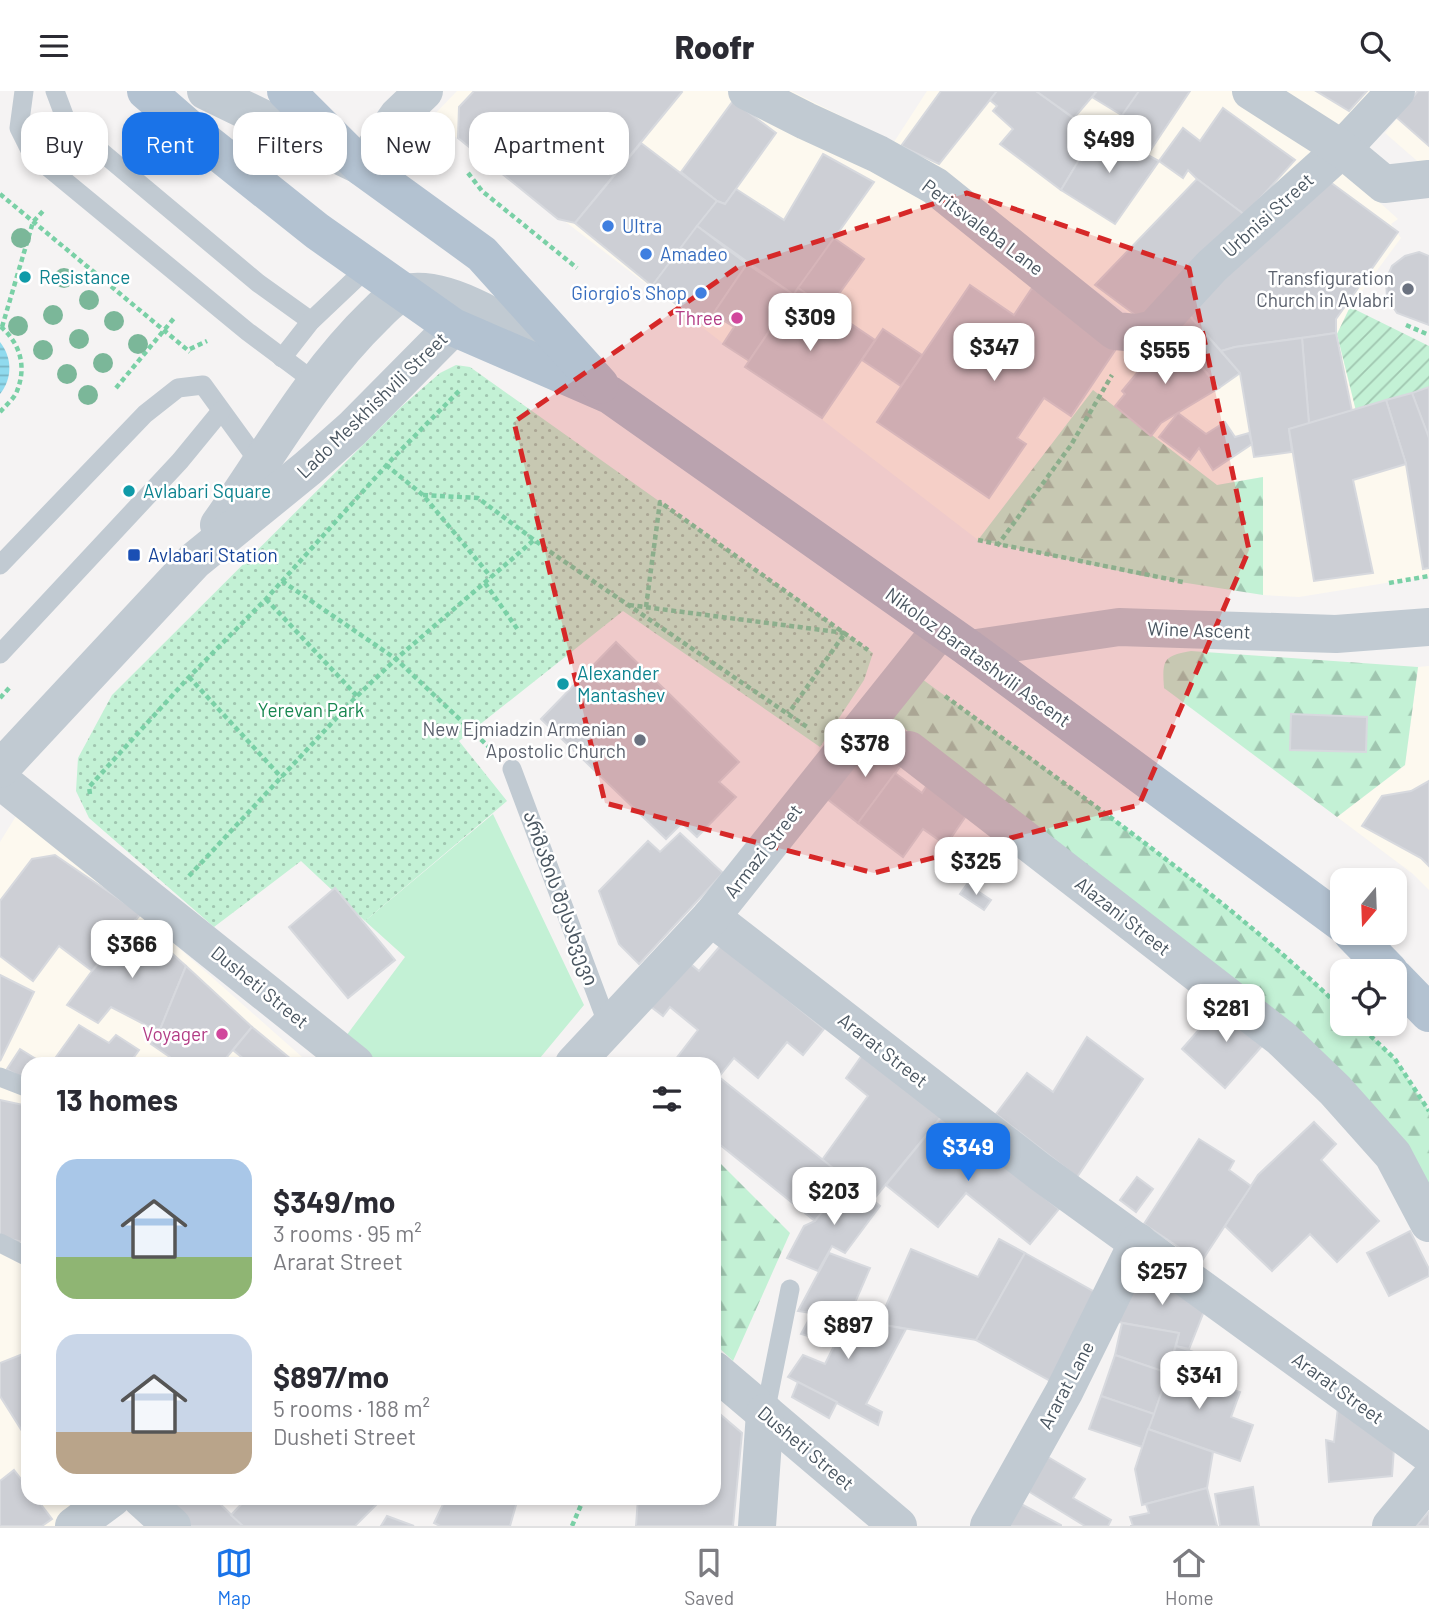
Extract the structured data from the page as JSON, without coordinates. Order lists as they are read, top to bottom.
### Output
{
  "streets": {
    "main road": ["Nikoloz Baratashvili Ascent"],
    "street": [
      "Urbnisi Street",
      "Peritsvaleba Lane",
      "Lado Meskhishvili Street",
      "Wine Ascent",
      "Armazi Street",
      "Alazani Street",
      "Dusheti Street",
      "Ararat Street",
      "Ararat Lane"
    ],
    "lane": ["არმაზის შესახვევი"]
  },
  "crossings": [
    ["Urbnisi Street", "Peritsvaleba Lane"],
    ["Lado Meskhishvili Street", "Nikoloz Baratashvili Ascent"],
    ["Wine Ascent", "Nikoloz Baratashvili Ascent"],
    ["Wine Ascent", "Armazi Street"],
    ["Nikoloz Baratashvili Ascent", "Armazi Street"],
    ["Armazi Street", "არმაზის შესახვევი"],
    ["Armazi Street", "Ararat Street"],
    ["Ararat Street", "Ararat Lane"]
  ],
  "parks": ["Yerevan Park"],
  "places": {
    "other": [
      "Ultra",
      "Amadeo",
      "Resistance",
      "Transfiguration Church in Avlabri",
      "Giorgio's Shop",
      "Three",
      "Avlabari Square",
      "Alexander Mantashev",
      "New Ejmiadzin Armenian Apostolic Church",
      "Voyager"
    ],
    "transit": ["Avlabari Station"]
  },
  "north": "bottom",
  "page": {
    "header": "Roofr",
    "chip": [
      "Buy",
      "Rent",
      "Filters",
      "New",
      "Apartment"
    ],
    "price": [
      "$499",
      "$309",
      "$347",
      "$555",
      "$378",
      "$325",
      "$366",
      "$281",
      "$349",
      "$203",
      "$257",
      "$897",
      "$341"
    ],
    "heading": "13 homes",
    "list": [
      {
        "name": "$349/mo",
        "note": "3 rooms · 95 m² · Ararat Street"
      },
      {
        "name": "$897/mo",
        "note": "5 rooms · 188 m² · Dusheti Street"
      }
    ],
    "tabs": ["Map", "Saved", "Home"]
  }
}
